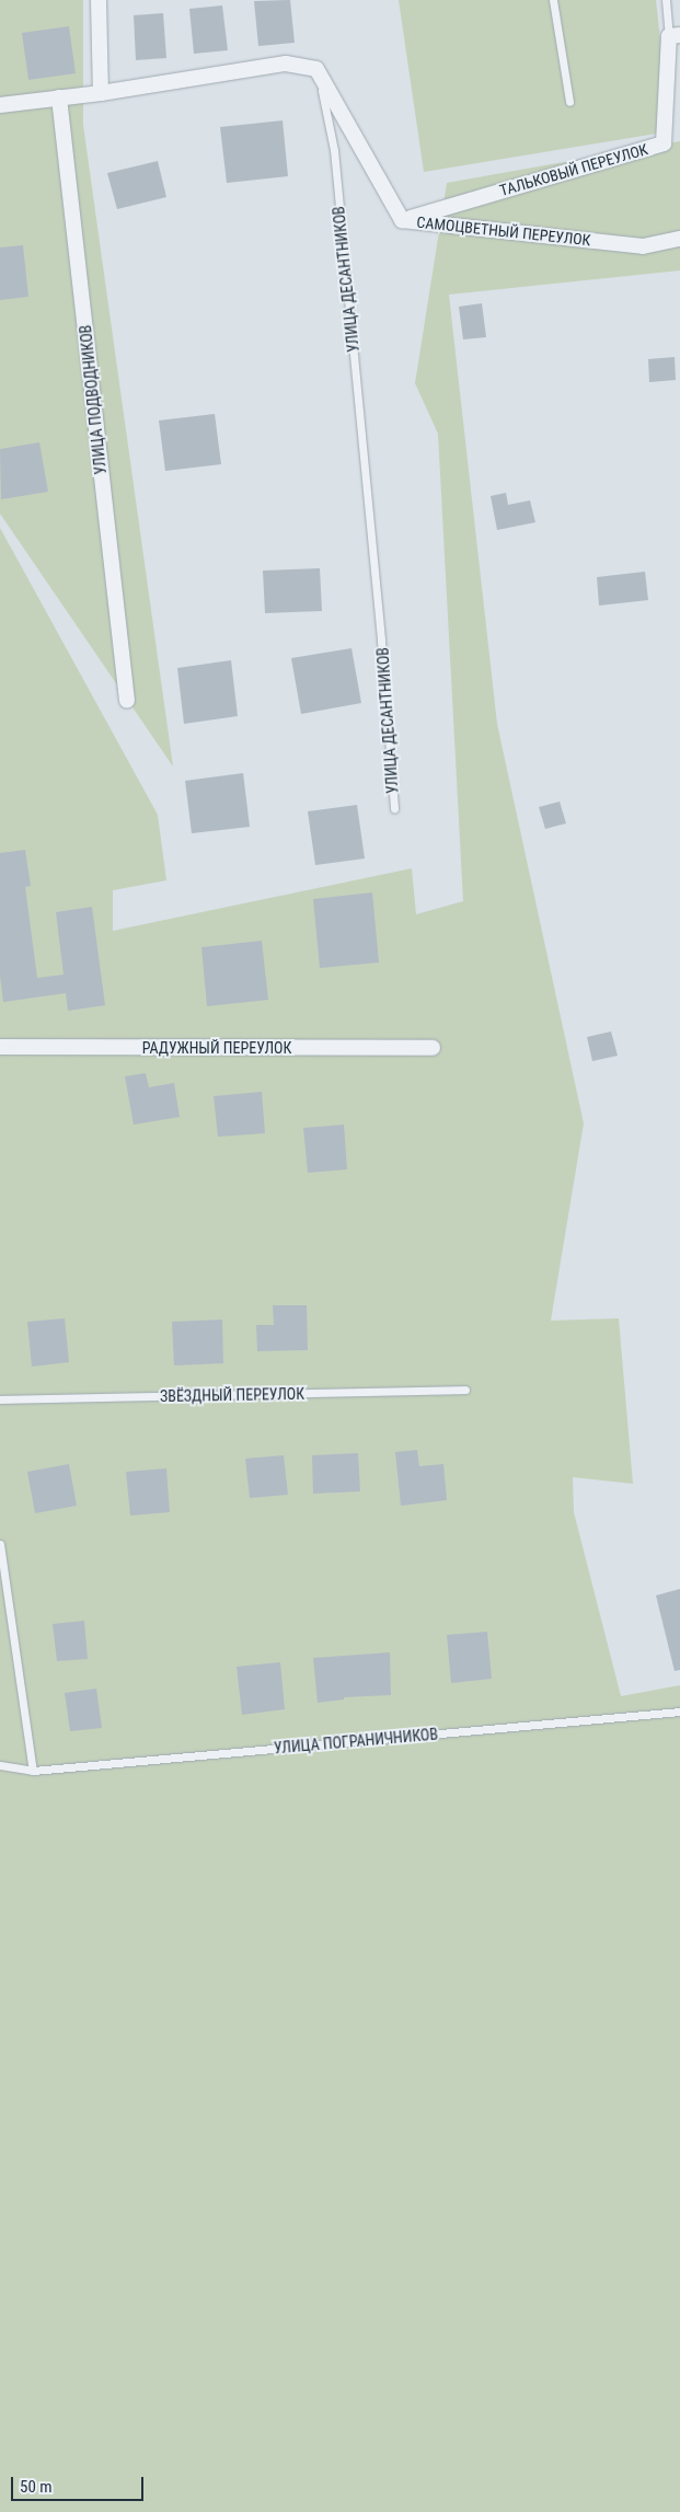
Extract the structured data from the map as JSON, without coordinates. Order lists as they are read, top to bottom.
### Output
{
  "streets": {
    "street": [
      "ТАЛЬКОВЫЙ ПЕРЕУЛОК",
      "САМОЦВЕТНЫЙ ПЕРЕУЛОК",
      "УЛИЦА ПОДВОДНИКОВ",
      "РАДУЖНЫЙ ПЕРЕУЛОК"
    ],
    "lane": ["УЛИЦА ДЕСАНТНИКОВ", "ЗВЁЗДНЫЙ ПЕРЕУЛОК", "УЛИЦА ПОГРАНИЧНИКОВ"]
  },
  "crossings": [
    ["ТАЛЬКОВЫЙ ПЕРЕУЛОК", "САМОЦВЕТНЫЙ ПЕРЕУЛОК"],
    ["САМОЦВЕТНЫЙ ПЕРЕУЛОК", "УЛИЦА ДЕСАНТНИКОВ"]
  ],
  "scale_bar": "50 m"
}
